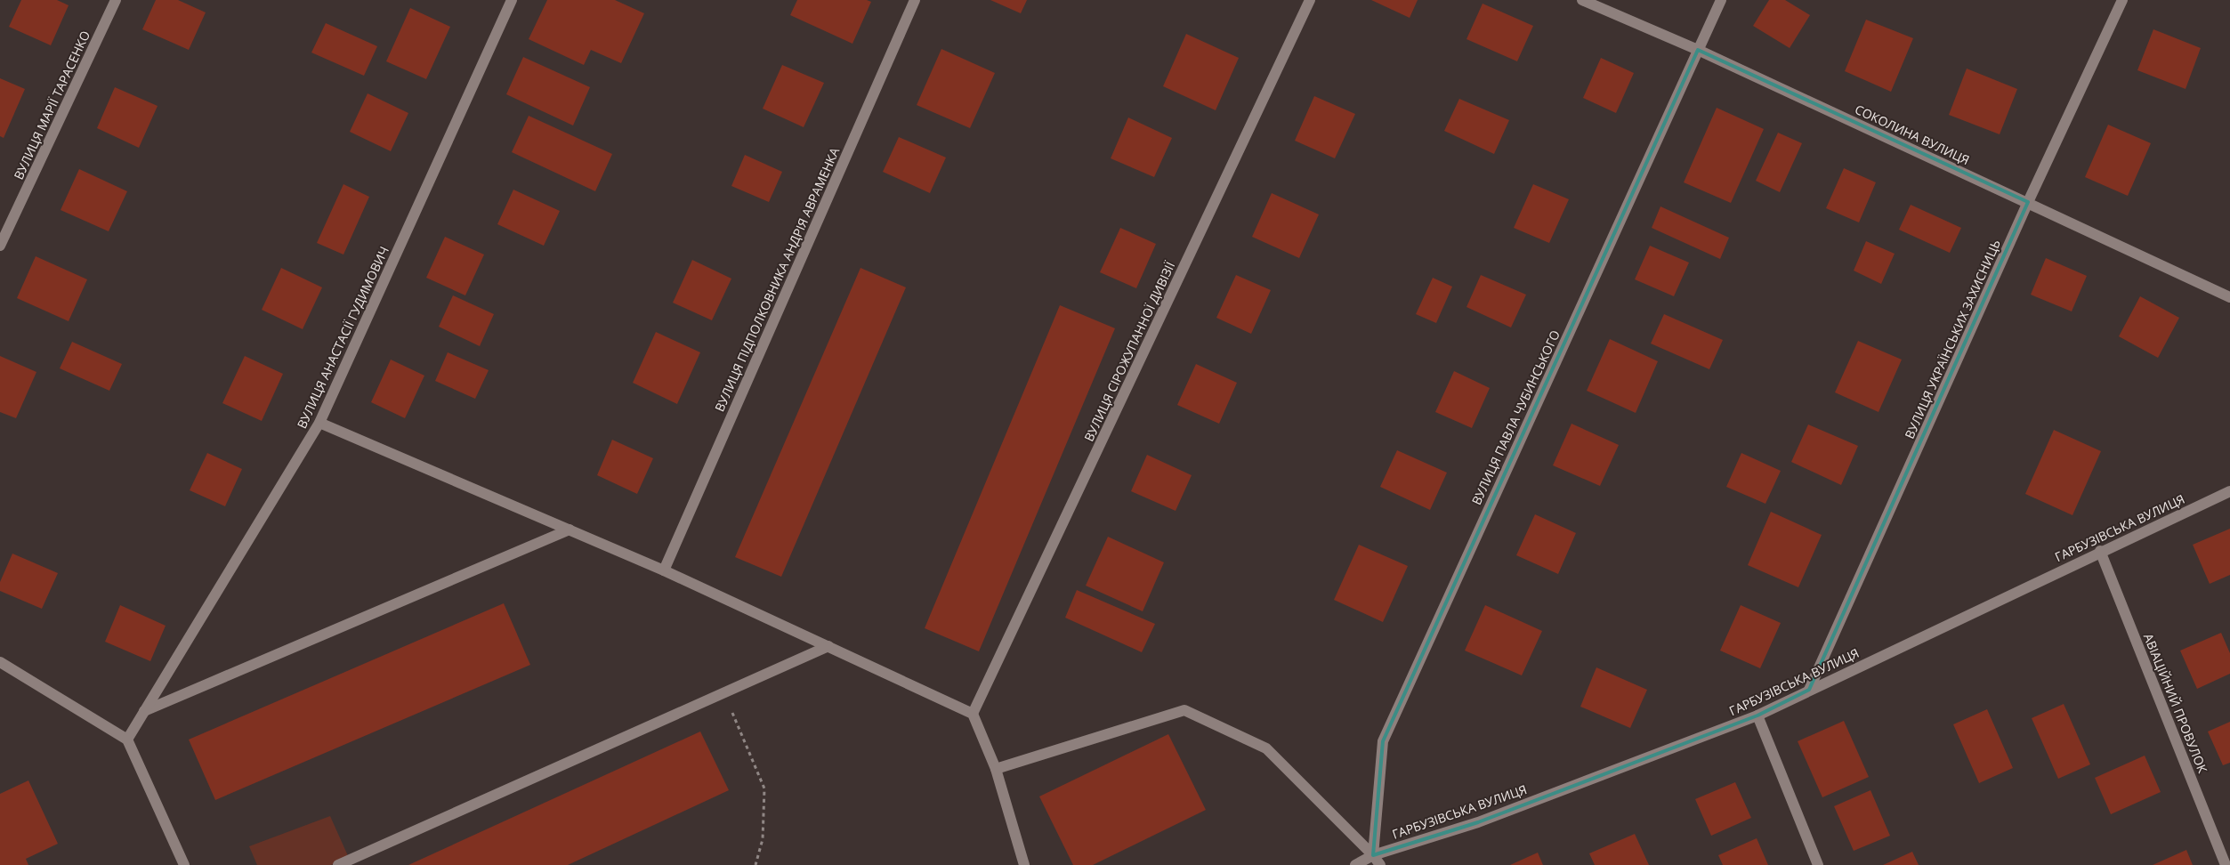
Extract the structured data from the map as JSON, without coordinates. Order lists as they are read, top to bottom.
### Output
{
  "streets": {
    "street": [
      "ВУЛИЦЯ МАРІЇ ТАРАСЕНКО",
      "СОКОЛИНА ВУЛИЦЯ",
      "ВУЛИЦЯ ПІДПОЛКОВНИКА АНДРІЯ АВРАМЕНКА",
      "ВУЛИЦЯ АНАСТАСІЇ ГУДИМОВИЧ",
      "ВУЛИЦЯ УКРАЇНСЬКИХ ЗАХИСНИЦЬ",
      "ВУЛИЦЯ СІРОЖУПАННОЇ ДИВІЗІЇ",
      "ВУЛИЦЯ ПАВЛА ЧУБИНСЬКОГО",
      "ГАРБУЗІВСЬКА ВУЛИЦЯ",
      "АВІАЦІЙНИЙ ПРОВУЛОК"
    ]
  },
  "crossings": [
    ["СОКОЛИНА ВУЛИЦЯ", "ВУЛИЦЯ УКРАЇНСЬКИХ ЗАХИСНИЦЬ"],
    ["СОКОЛИНА ВУЛИЦЯ", "ВУЛИЦЯ ПАВЛА ЧУБИНСЬКОГО"],
    ["ВУЛИЦЯ УКРАЇНСЬКИХ ЗАХИСНИЦЬ", "ГАРБУЗІВСЬКА ВУЛИЦЯ"],
    ["ВУЛИЦЯ ПАВЛА ЧУБИНСЬКОГО", "ГАРБУЗІВСЬКА ВУЛИЦЯ"],
    ["ГАРБУЗІВСЬКА ВУЛИЦЯ", "АВІАЦІЙНИЙ ПРОВУЛОК"]
  ]
}
